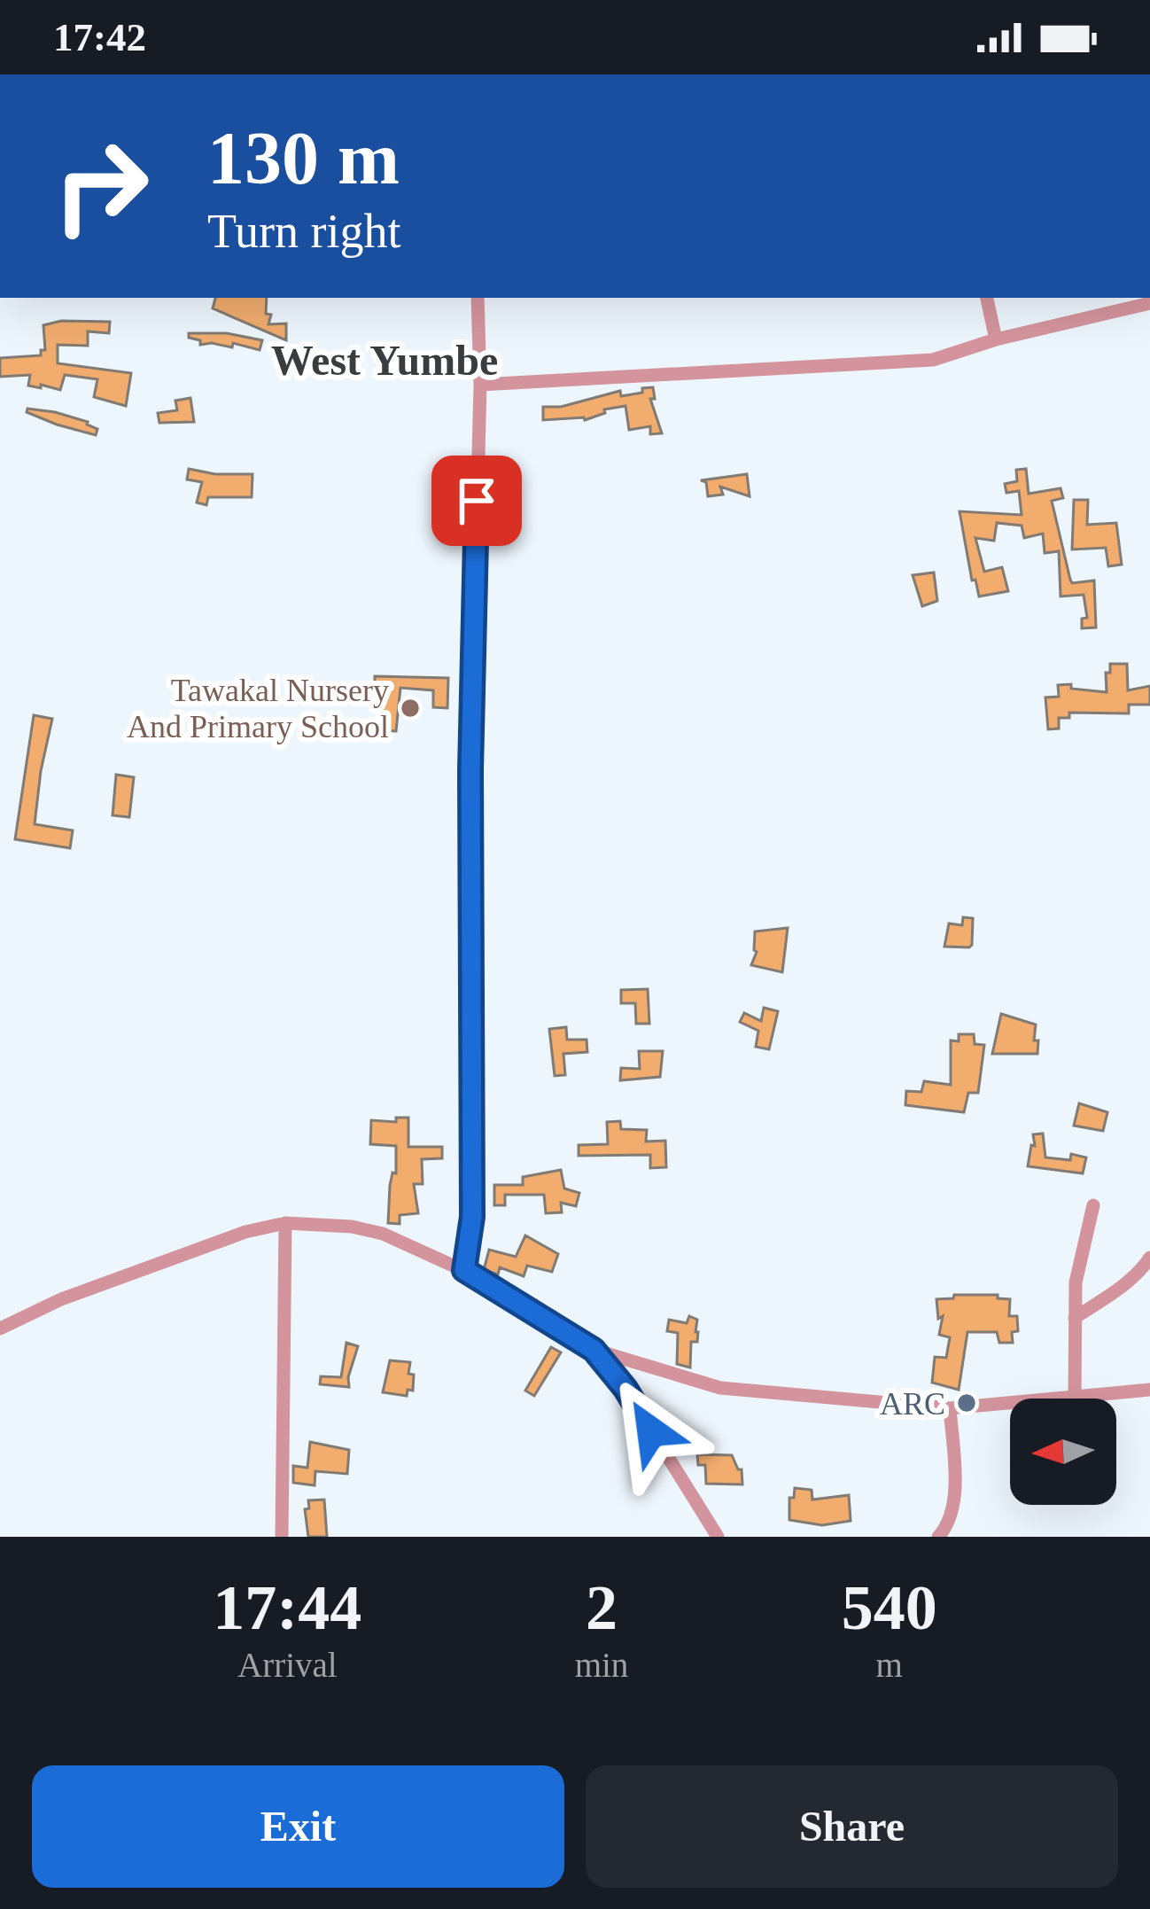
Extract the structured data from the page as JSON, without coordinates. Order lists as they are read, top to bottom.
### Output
{
  "districts": ["West Yumbe"],
  "places": ["Tawakal Nursery And Primary School", "ARC"],
  "north": "left",
  "page": {
    "status": "17:42",
    "turn": ["130 m", "Turn right"],
    "eta": [
      "17:44",
      "Arrival",
      "2",
      "min",
      "540",
      "m"
    ],
    "buttons": ["Exit", "Share"]
  }
}
